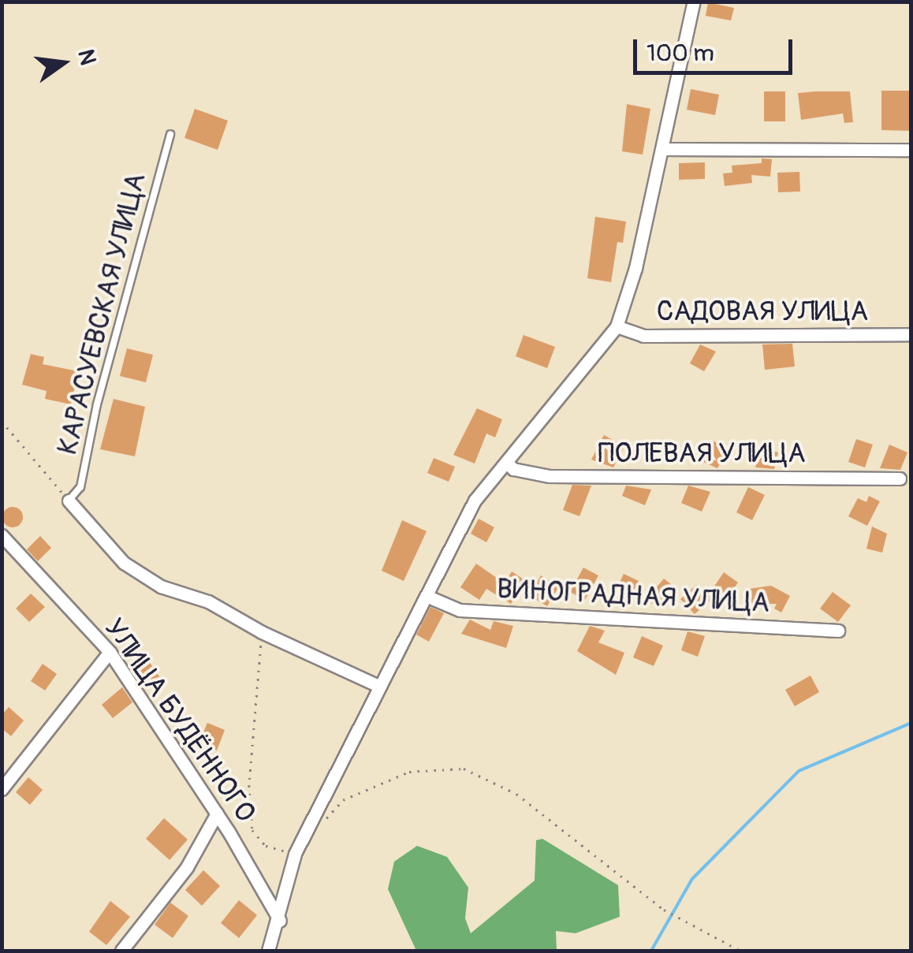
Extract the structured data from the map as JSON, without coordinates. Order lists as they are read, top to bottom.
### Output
{
  "streets": {
    "street": [
      "САДОВАЯ УЛИЦА",
      "ПОЛЕВАЯ УЛИЦА",
      "ВИНОГРАДНАЯ УЛИЦА",
      "УЛИЦА БУДЁННОГО"
    ],
    "lane": ["КАРАСУЕВСКАЯ УЛИЦА"]
  },
  "scale_bar": "100 m",
  "north": "right"
}
